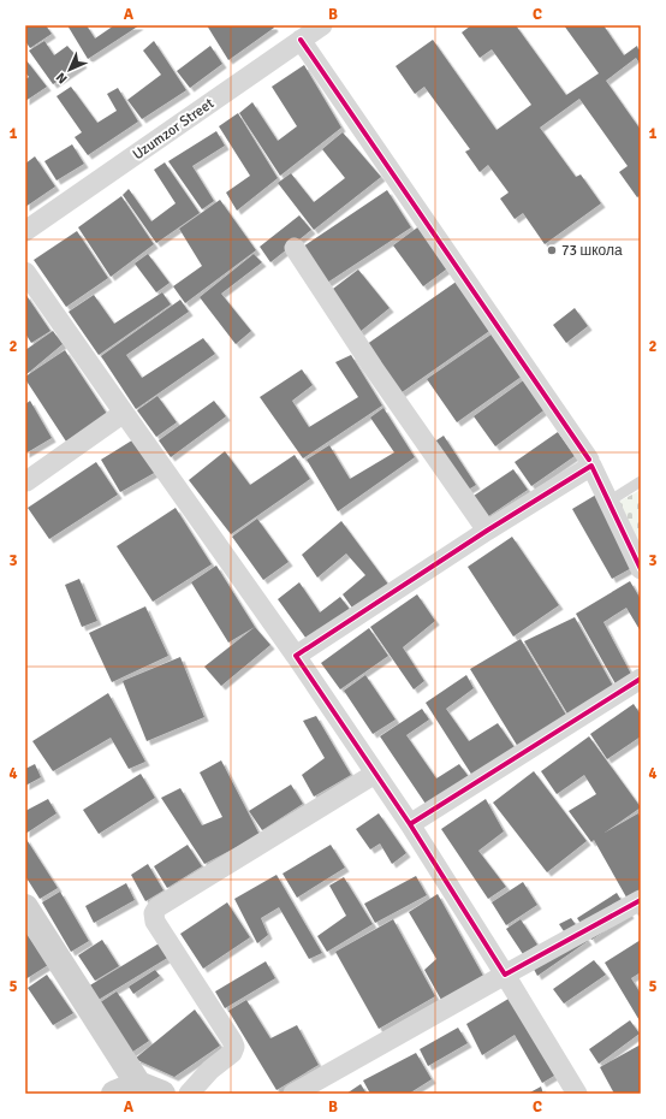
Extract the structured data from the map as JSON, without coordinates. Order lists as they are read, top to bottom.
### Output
{
  "streets": {
    "street": ["Uzumzor Street"]
  },
  "places": ["73 школа"],
  "north": "bottom left",
  "grid": {
    "columns": ["A", "B", "C"],
    "rows": [
      "1",
      "2",
      "3",
      "4",
      "5"
    ]
  }
}
